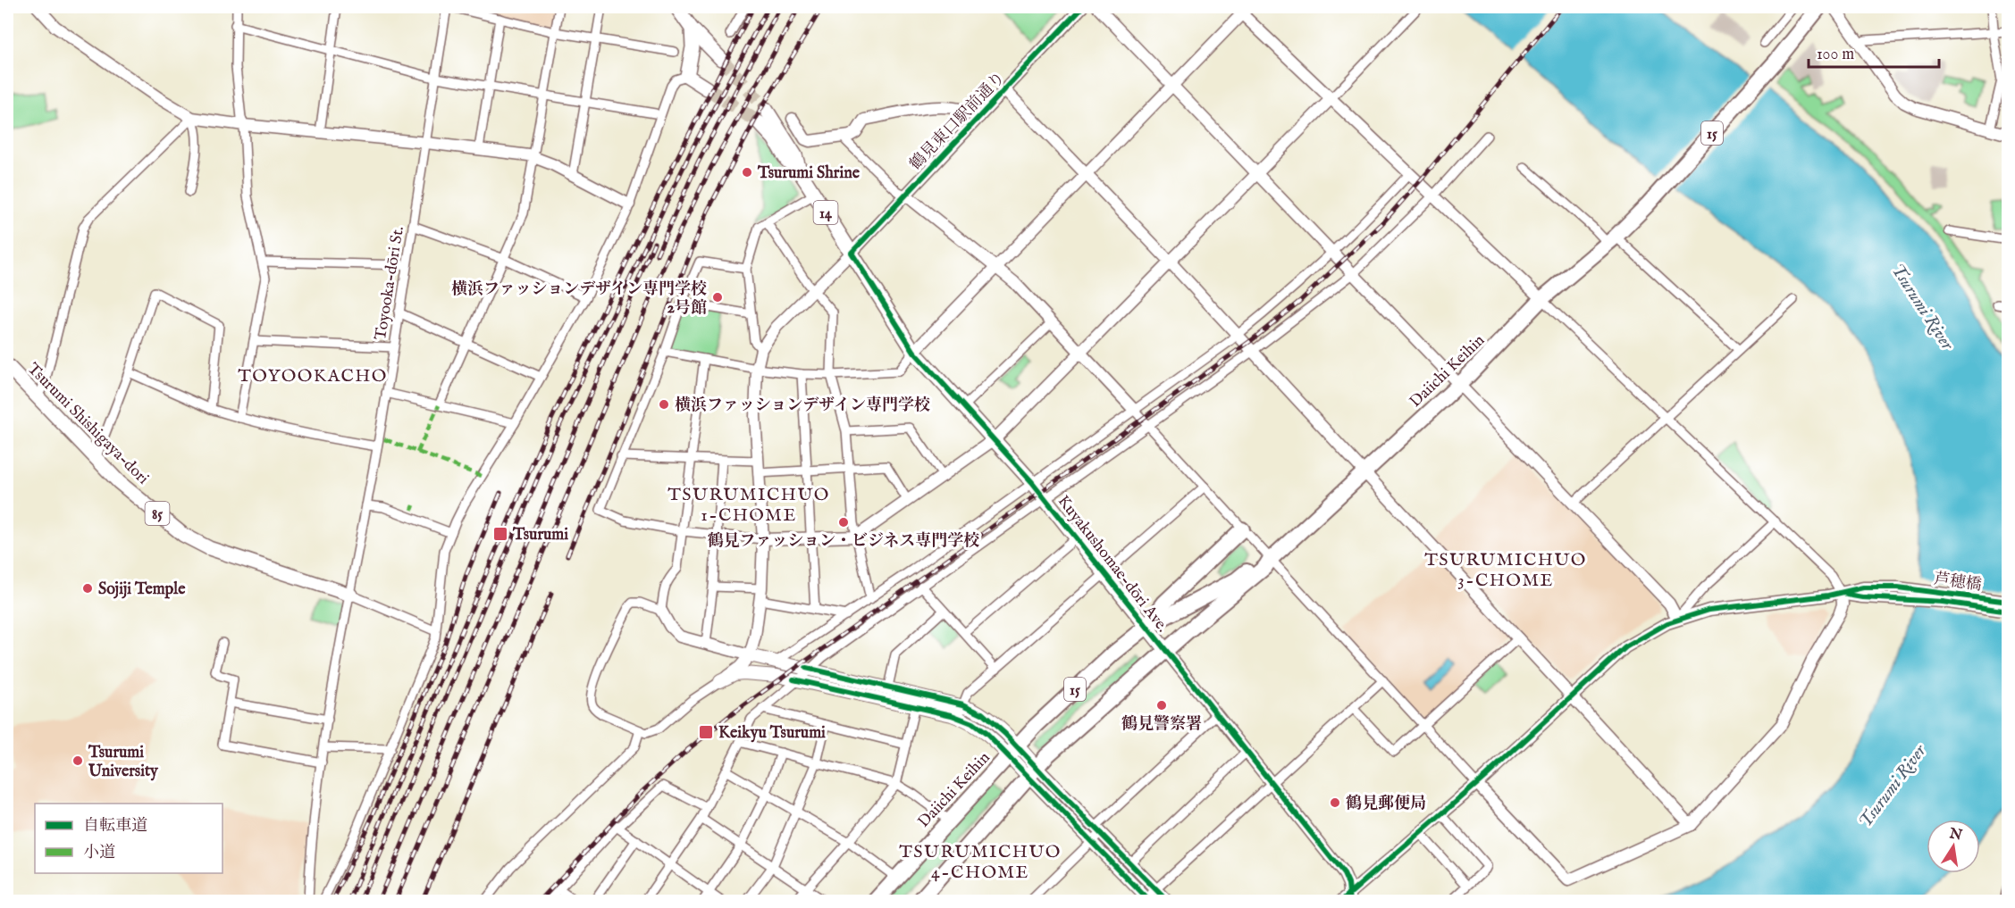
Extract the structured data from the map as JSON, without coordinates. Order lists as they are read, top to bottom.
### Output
{
  "streets": {
    "highway": ["15", "Daiichi Keihin"],
    "main road": [
      "14",
      "Tsurumi Shishigaya-dori",
      "85",
      "Kuyakushomae-dōri Ave."
    ],
    "street": ["鶴見東口駅前通り", "Toyooka-dōri St.", "芦穂橋"]
  },
  "crossings": [
    ["鶴見東口駅前通り", "Kuyakushomae-dōri Ave."],
    ["15", "Daiichi Keihin"],
    ["15", "Kuyakushomae-dōri Ave."],
    ["Toyooka-dōri St.", "Tsurumi Shishigaya-dori"],
    ["Daiichi Keihin", "Kuyakushomae-dōri Ave."]
  ],
  "districts": [
    "TOYOOKACHO",
    "TSURUMICHUO 1-CHOME",
    "TSURUMICHUO 3-CHOME",
    "TSURUMICHUO 4-CHOME"
  ],
  "water": ["Tsurumi River"],
  "places": {
    "other": [
      "Tsurumi Shrine",
      "横浜ファッションデザイン専門学校 2号館",
      "横浜ファッションデザイン専門学校",
      "鶴見ファッション・ビジネス専門学校",
      "Sojiji Temple",
      "鶴見警察署",
      "Tsurumi University",
      "鶴見郵便局"
    ],
    "transit": ["Tsurumi", "Keikyu Tsurumi"]
  },
  "legend": ["自転車道", "小道"],
  "scale_bar": "100 m",
  "north": "top"
}
